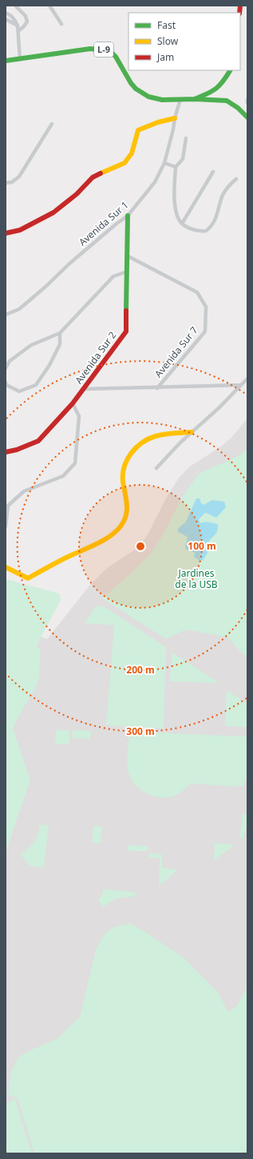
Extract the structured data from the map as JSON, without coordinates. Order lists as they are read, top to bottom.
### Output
{
  "streets": {
    "street": [
      "L-9",
      "Avenida Sur 1",
      "Avenida Sur 7",
      "Avenida Sur 2"
    ]
  },
  "crossings": [
    ["L-9", "Avenida Sur 1"],
    ["Avenida Sur 1", "Avenida Sur 2"],
    ["Avenida Sur 7", "Avenida Sur 2"]
  ],
  "parks": ["Jardines de la USB"],
  "legend": ["Fast", "Slow", "Jam"],
  "rings": ["100 m", "200 m", "300 m"]
}
